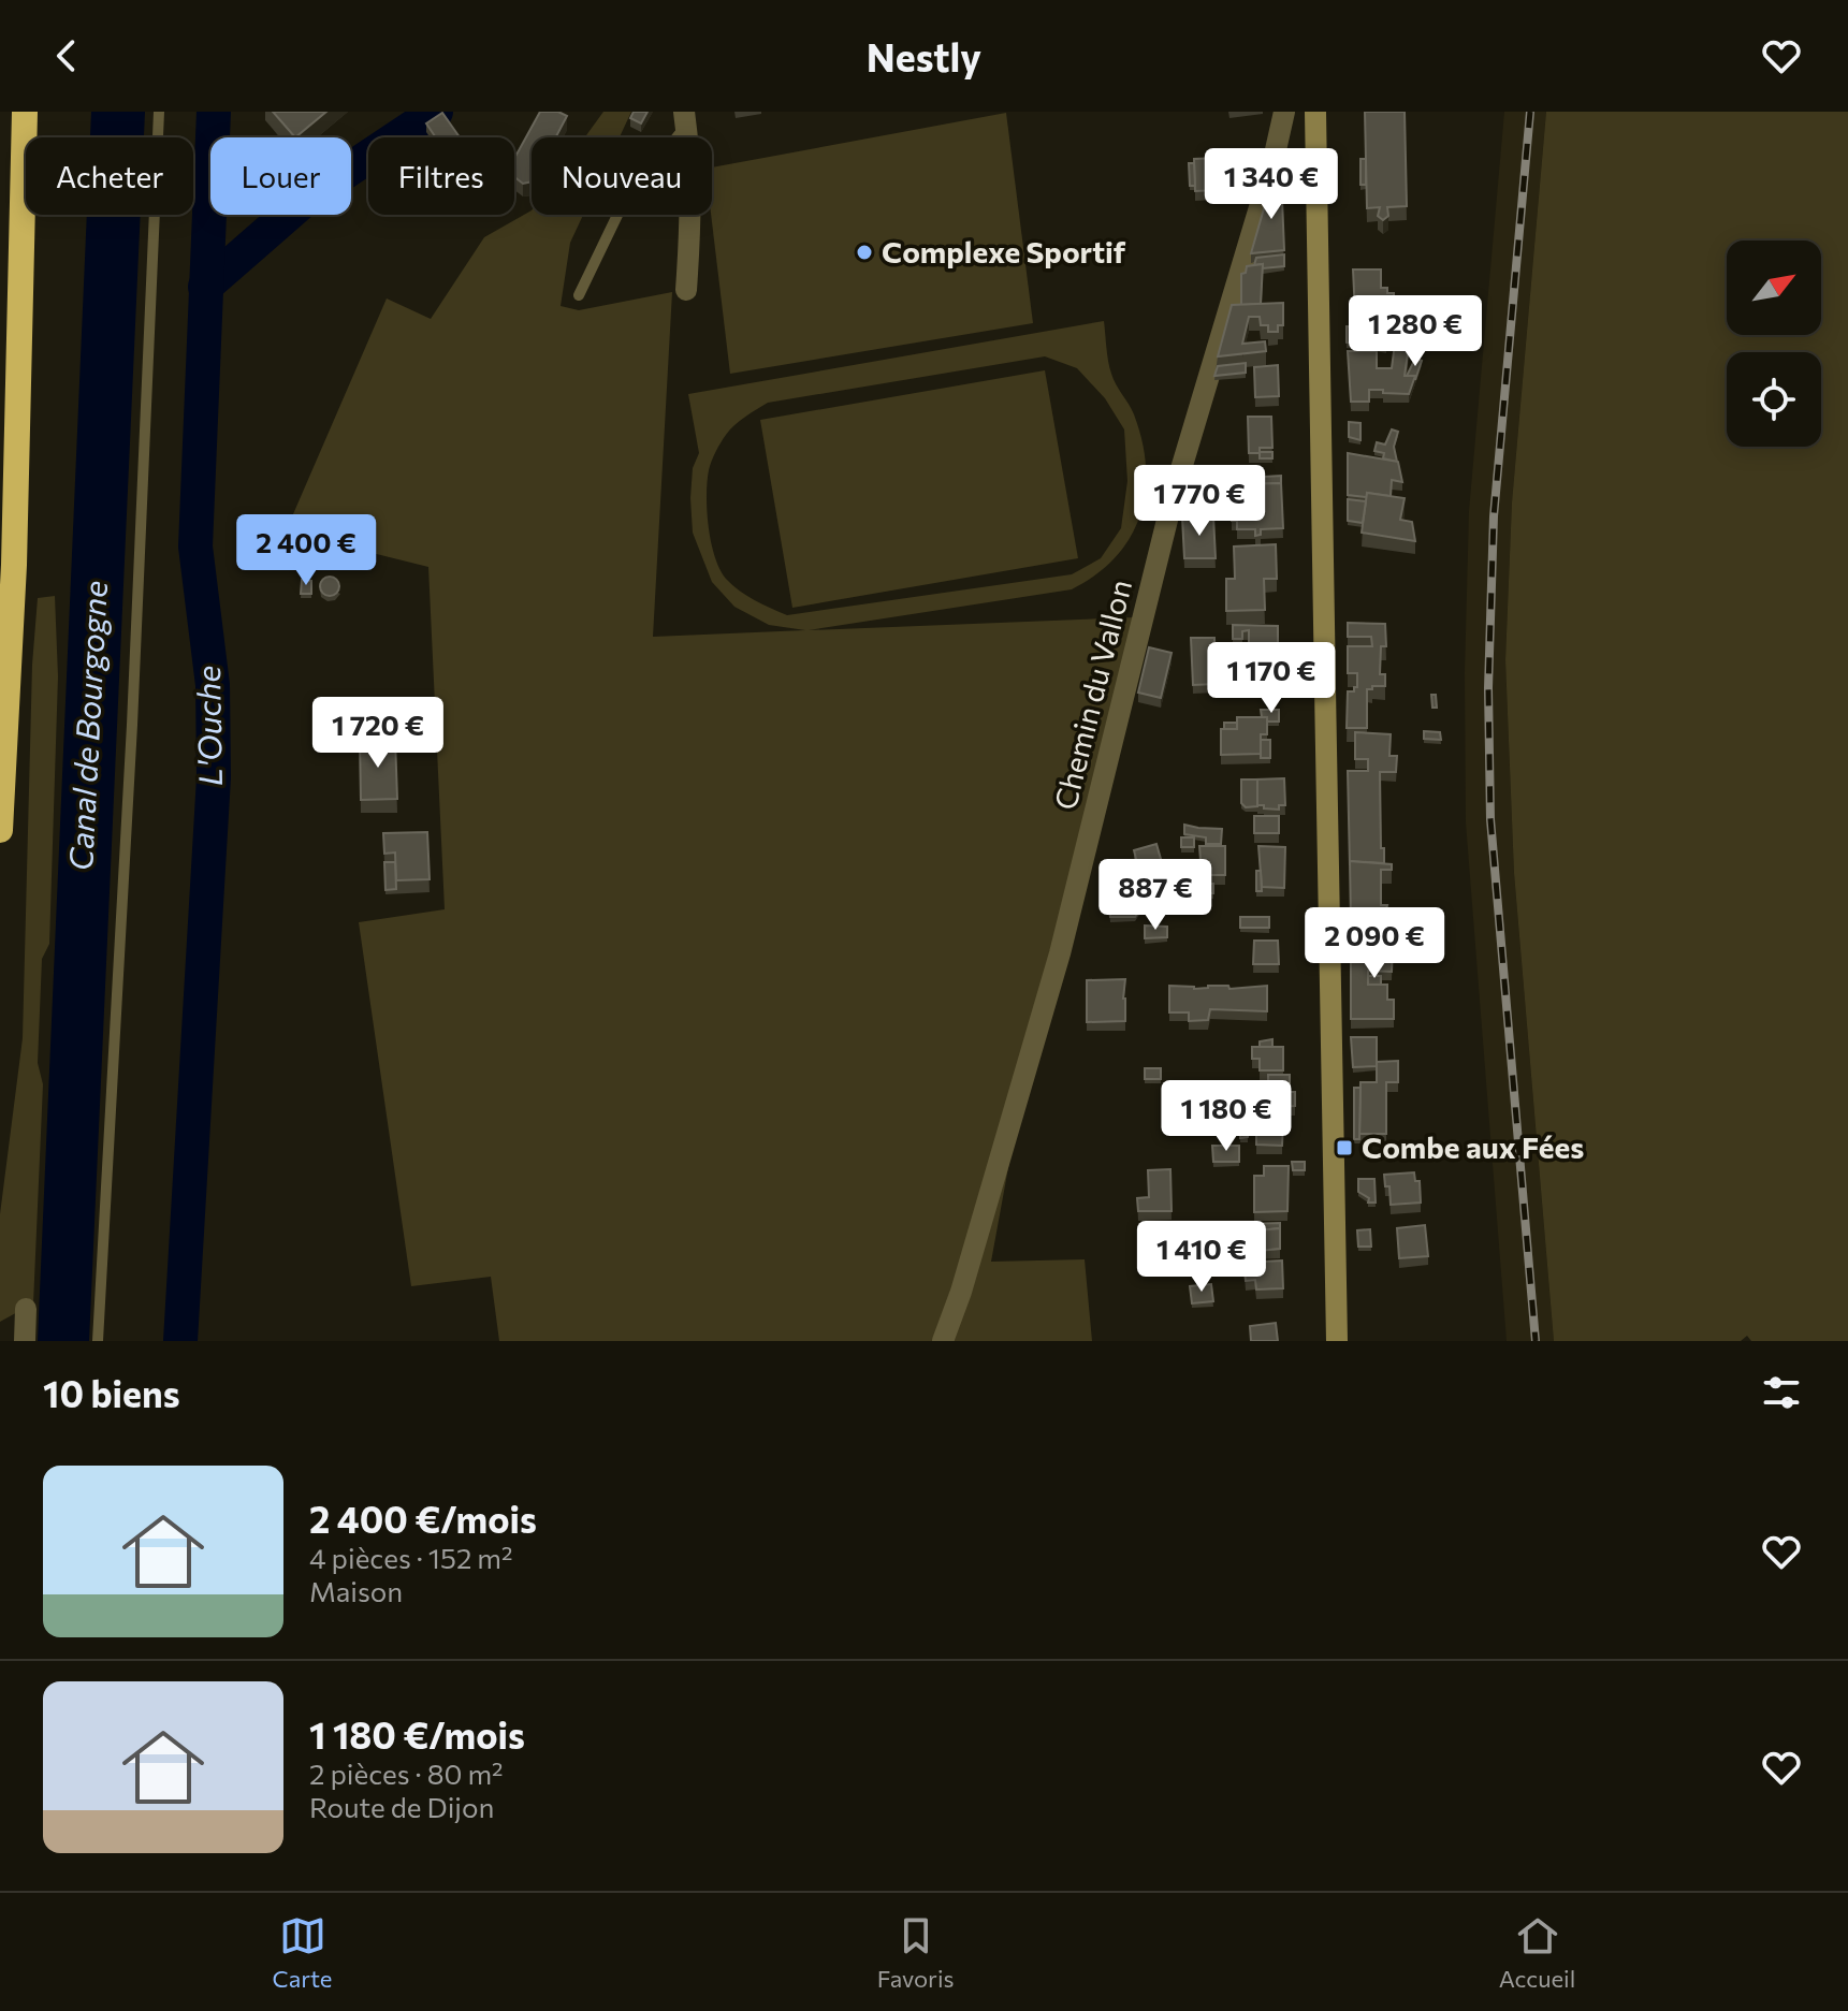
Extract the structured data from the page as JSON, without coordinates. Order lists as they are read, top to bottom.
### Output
{
  "streets": {
    "street": ["Chemin du Vallon"]
  },
  "water": ["Canal de Bourgogne", "L'Ouche"],
  "places": {
    "other": ["Complexe Sportif"],
    "transit": ["Combe aux Fées"]
  },
  "north": "top right",
  "page": {
    "header": "Nestly",
    "chip": [
      "Acheter",
      "Louer",
      "Filtres",
      "Nouveau"
    ],
    "price": [
      "1 340 €",
      "1 280 €",
      "1 770 €",
      "2 400 €",
      "1 170 €",
      "1 720 €",
      "887 €",
      "2 090 €",
      "1 180 €",
      "1 410 €"
    ],
    "heading": "10 biens",
    "list": [
      {
        "name": "2 400 €/mois",
        "note": "4 pièces · 152 m² · Maison"
      },
      {
        "name": "1 180 €/mois",
        "note": "2 pièces · 80 m² · Route de Dijon"
      }
    ],
    "tabs": ["Carte", "Favoris", "Accueil"]
  }
}
